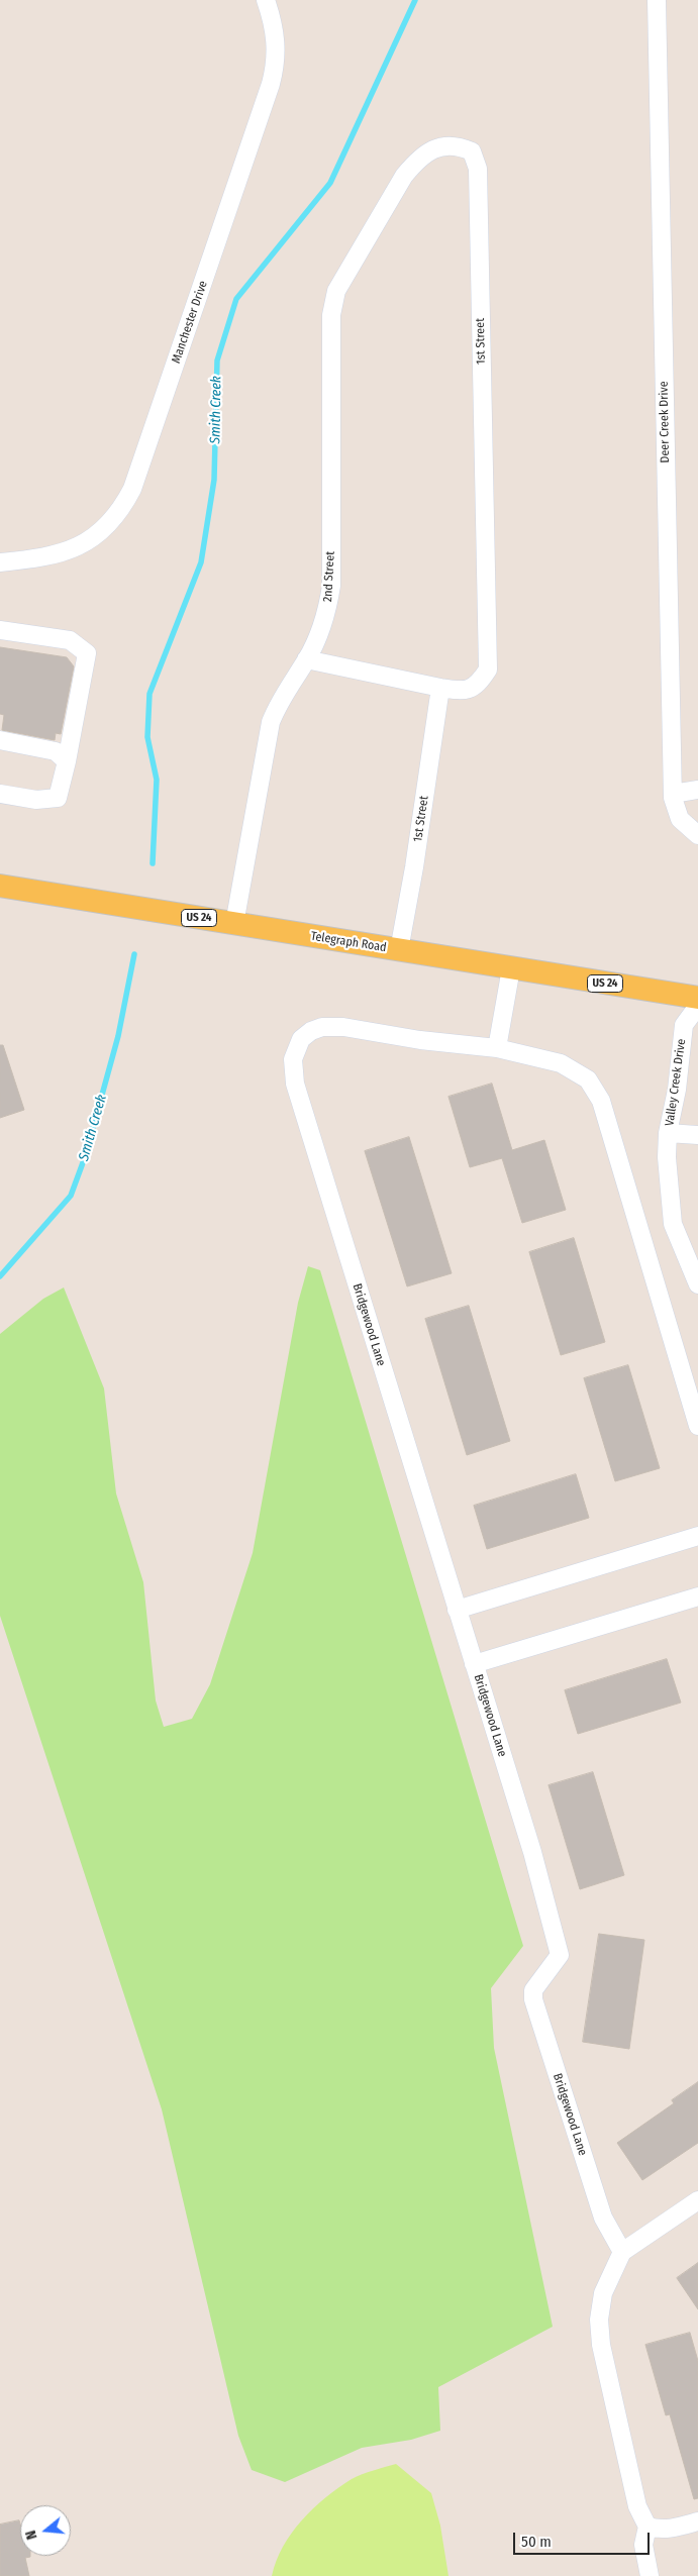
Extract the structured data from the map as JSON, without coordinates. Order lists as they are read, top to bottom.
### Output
{
  "streets": {
    "main road": ["US 24", "Telegraph Road"],
    "street": [
      "Manchester Drive",
      "1st Street",
      "Deer Creek Drive",
      "2nd Street",
      "Valley Creek Drive",
      "Bridgewood Lane"
    ]
  },
  "crossings": [
    ["1st Street", "2nd Street"],
    ["1st Street", "Telegraph Road"],
    ["2nd Street", "Telegraph Road"]
  ],
  "water": ["Smith Creek"],
  "scale_bar": "50 m",
  "north": "left"
}
